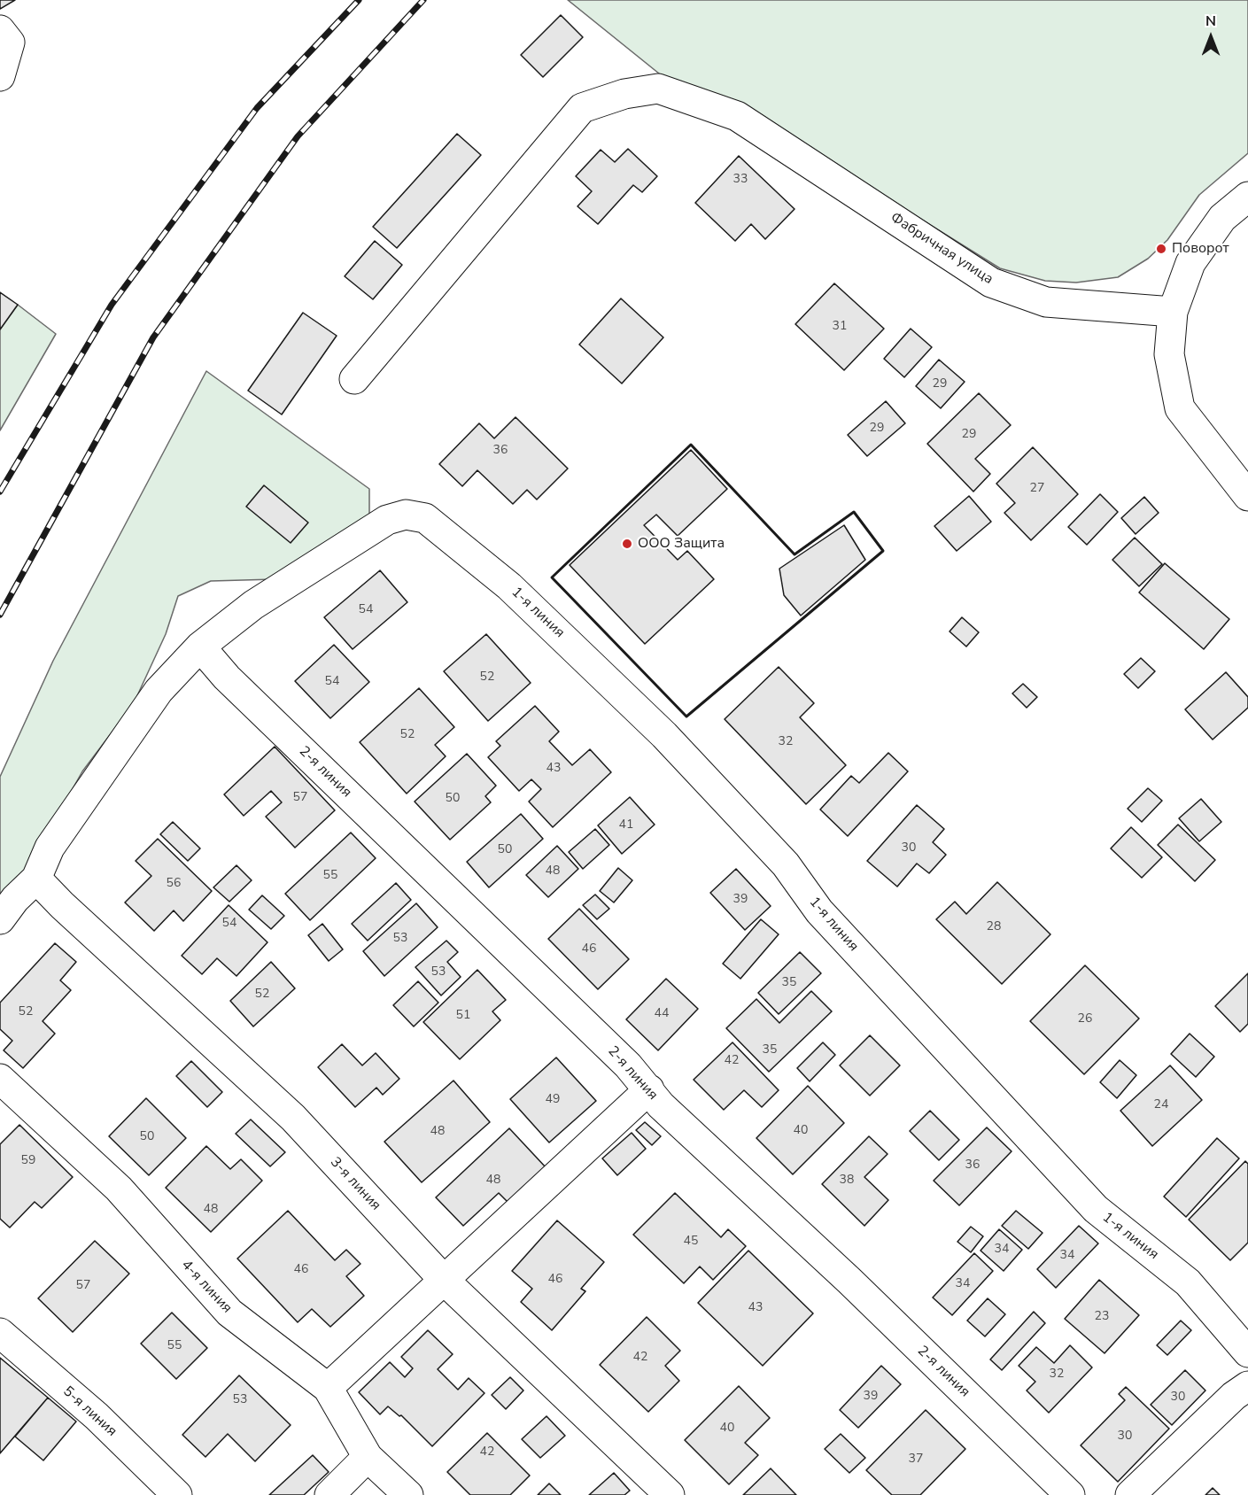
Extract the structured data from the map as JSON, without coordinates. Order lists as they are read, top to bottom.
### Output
{
  "streets": {
    "street": [
      "Фабричная улица",
      "1-я линия",
      "2-я линия",
      "3-я линия",
      "4-я линия",
      "5-я линия"
    ]
  },
  "crossings": [
    ["1-я линия", "2-я линия"]
  ],
  "places": ["Поворот", "ООО Защита"],
  "house_numbers": [
    "33",
    "31",
    "29",
    "29",
    "29",
    "36",
    "27",
    "54",
    "52",
    "54",
    "52",
    "32",
    "43",
    "57",
    "50",
    "41",
    "30",
    "50",
    "48",
    "55",
    "56",
    "39",
    "54",
    "28",
    "53",
    "46",
    "53",
    "35",
    "52",
    "52",
    "44",
    "51",
    "26",
    "35",
    "42",
    "49",
    "24",
    "40",
    "48",
    "50",
    "59",
    "36",
    "48",
    "38",
    "48",
    "45",
    "34",
    "34",
    "46",
    "46",
    "34",
    "57",
    "43",
    "23",
    "55",
    "42",
    "32",
    "39",
    "30",
    "53",
    "40",
    "30",
    "42",
    "37"
  ],
  "north": "top"
}
